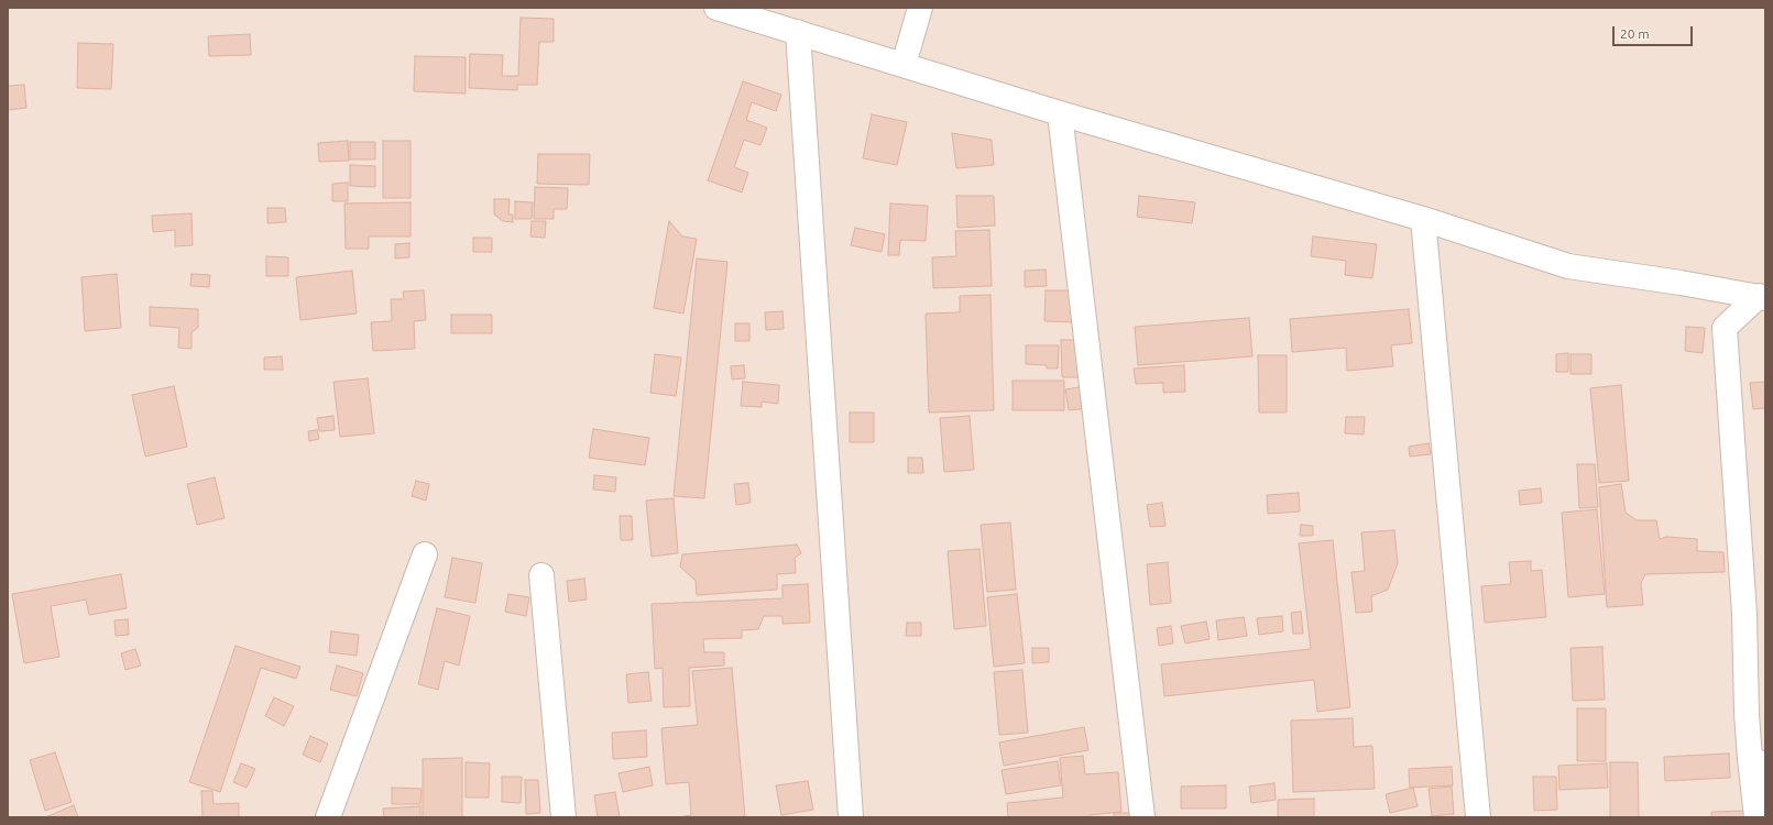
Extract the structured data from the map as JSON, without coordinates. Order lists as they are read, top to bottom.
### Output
{
  "scale_bar": "20 m"
}
